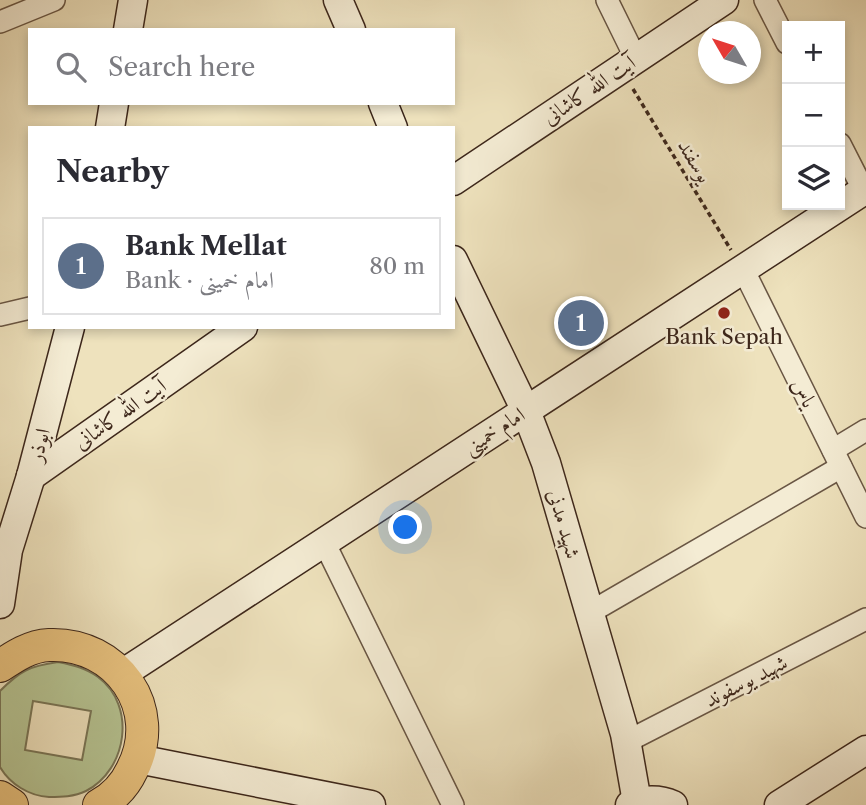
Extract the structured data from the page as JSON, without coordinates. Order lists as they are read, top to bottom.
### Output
{
  "streets": {
    "main road": [
      "آیت الله کاشانی",
      "امام خمینی",
      "ابوذر",
      "شهید مدنی"
    ],
    "street": ["یاس", "شهید یوسفوند"],
    "path": ["یوسفند"]
  },
  "crossings": [
    ["آیت الله کاشانی", "یوسفند"],
    ["آیت الله کاشانی", "ابوذر"],
    ["یوسفند", "یاس"],
    ["یوسفند", "امام خمینی"],
    ["یاس", "امام خمینی"],
    ["امام خمینی", "شهید مدنی"],
    ["شهید مدنی", "شهید یوسفوند"]
  ],
  "places": ["Bank Sepah"],
  "north": "top left",
  "page": {
    "map_buttons": ["+", "−"],
    "search": "Search here",
    "heading": "Nearby",
    "list": [
      {
        "mark": "1",
        "name": "Bank Mellat",
        "note": "Bank · امام خمینی",
        "value": "80 m"
      }
    ],
    "pins": "1"
  }
}
